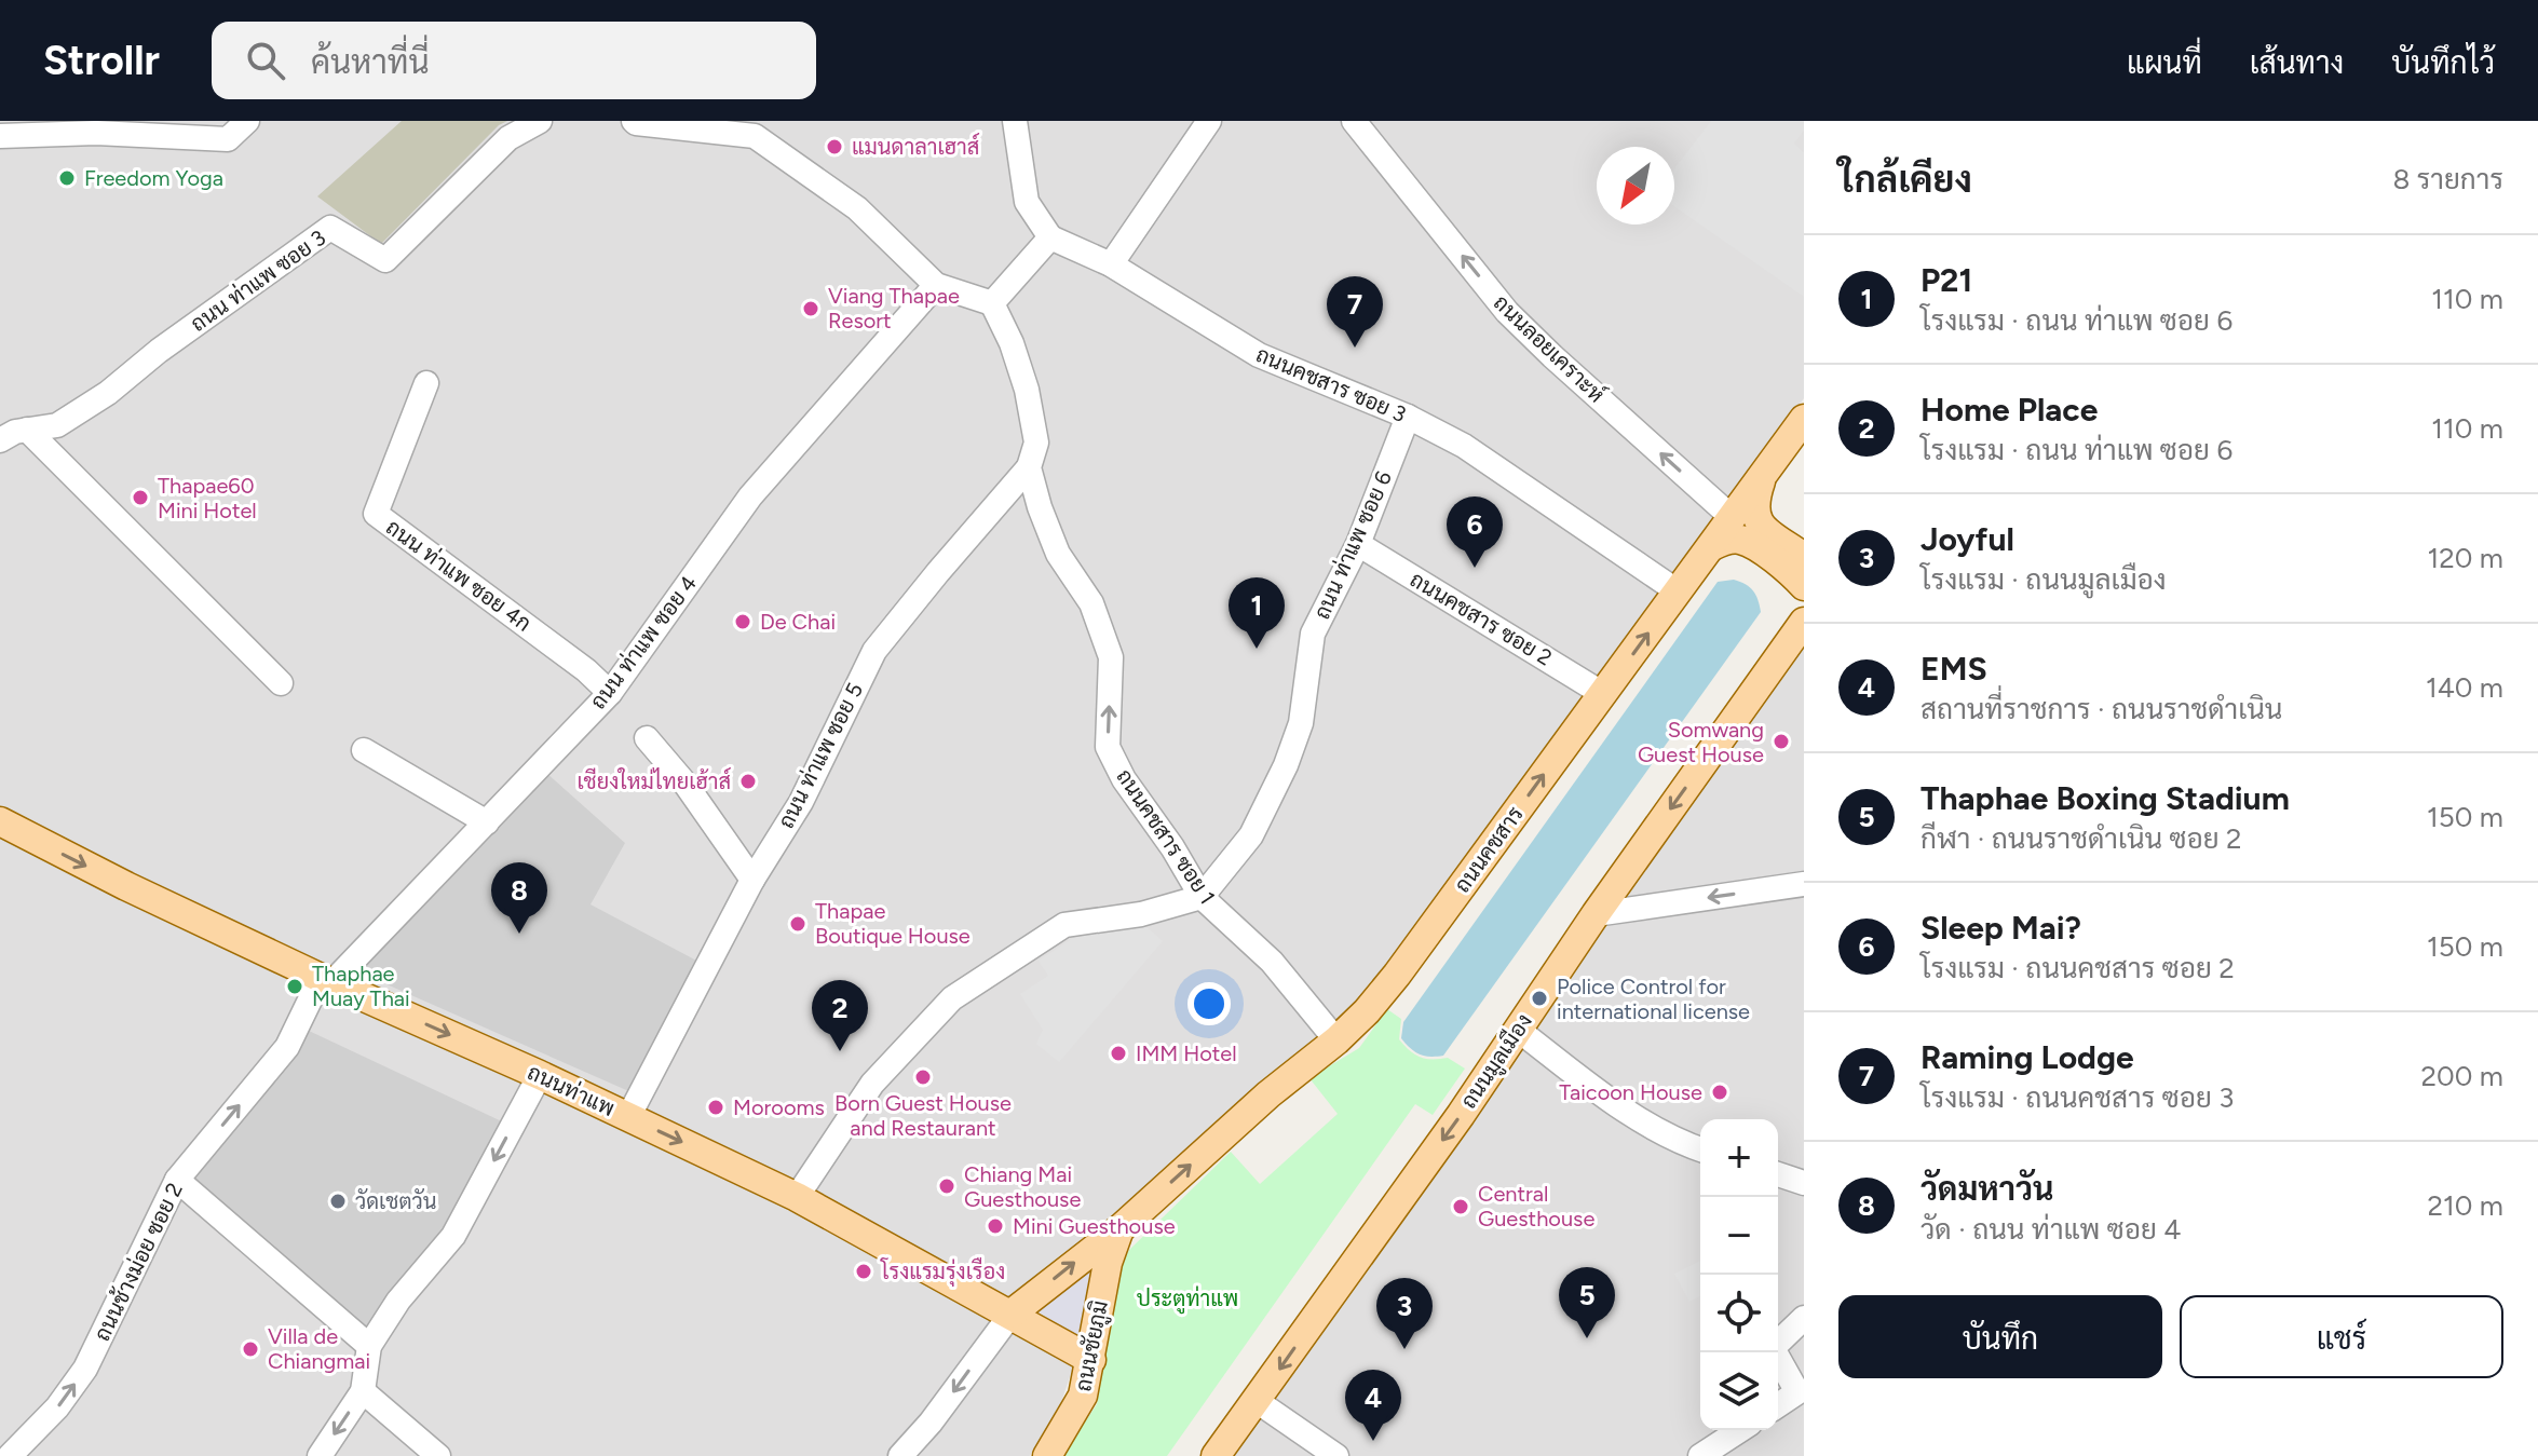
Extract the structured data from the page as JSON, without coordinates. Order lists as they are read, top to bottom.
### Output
{
  "streets": {
    "main road": [
      "ถนนคชสาร",
      "ถนนมูลเมือง",
      "ถนนท่าแพ",
      "ถนนชัยภูมิ"
    ],
    "street": [
      "ถนน ท่าแพ ซอย 3",
      "ถนนลอยเคราะห์",
      "ถนนคชสาร ซอย 3",
      "ถนน ท่าแพ ซอย 6",
      "ถนน ท่าแพ ซอย 4ก",
      "ถนนคชสาร ซอย 2",
      "ถนน ท่าแพ ซอย 4",
      "ถนน ท่าแพ ซอย 5",
      "ถนนคชสาร ซอย 1",
      "ถนนช้างม่อย ซอย 2"
    ]
  },
  "crossings": [
    ["ถนนลอยเคราะห์", "ถนนคชสาร"],
    ["ถนนคชสาร ซอย 3", "ถนน ท่าแพ ซอย 6"],
    ["ถนนคชสาร ซอย 3", "ถนนคชสาร"],
    ["ถนน ท่าแพ ซอย 6", "ถนนคชสาร ซอย 2"],
    ["ถนน ท่าแพ ซอย 6", "ถนนคชสาร ซอย 1"],
    ["ถนน ท่าแพ ซอย 4ก", "ถนน ท่าแพ ซอย 4"],
    ["ถนนคชสาร ซอย 2", "ถนนคชสาร"],
    ["ถนน ท่าแพ ซอย 4", "ถนนท่าแพ"],
    ["ถนน ท่าแพ ซอย 4", "ถนนช้างม่อย ซอย 2"],
    ["ถนน ท่าแพ ซอย 5", "ถนนคชสาร ซอย 1"],
    ["ถนน ท่าแพ ซอย 5", "ถนนท่าแพ"],
    ["ถนนคชสาร ซอย 1", "ถนนคชสาร"],
    ["ถนนคชสาร", "ถนนชัยภูมิ"],
    ["ถนนท่าแพ", "ถนนช้างม่อย ซอย 2"],
    ["ถนนท่าแพ", "ถนนชัยภูมิ"]
  ],
  "one_way": [
    "ถนนลอยเคราะห์",
    "ถนนคชสาร ซอย 1",
    "ถนนคชสาร",
    "ถนนมูลเมือง",
    "ถนนท่าแพ",
    "ถนนช้างม่อย ซอย 2"
  ],
  "parks": ["ประตูท่าแพ"],
  "places": [
    "แมนดาลาเฮาส์",
    "Freedom Yoga",
    "Viang Thapae Resort",
    "Thapae60 Mini Hotel",
    "De Chai",
    "Somwang Guest House",
    "เชียงใหม่ไทยเฮ้าส์",
    "Thapae Boutique House",
    "Thaphae Muay Thai",
    "Police Control for international license",
    "IMM Hotel",
    "Born Guest House and Restaurant",
    "Taicoon House",
    "Morooms",
    "Chiang Mai Guesthouse",
    "วัดเชตวัน",
    "Central Guesthouse",
    "Mini Guesthouse",
    "โรงแรมรุ่งเรือง",
    "Villa de Chiangmai"
  ],
  "north": "bottom left",
  "page": {
    "header": "Strollr",
    "search": "ค้นหาที่นี่",
    "nav": ["แผนที่", "เส้นทาง", "บันทึกไว้"],
    "heading": ["ใกล้เคียง", "8 รายการ"],
    "list": [
      {
        "mark": "1",
        "name": "P21",
        "note": "โรงแรม · ถนน ท่าแพ ซอย 6",
        "value": "110 m"
      },
      {
        "mark": "2",
        "name": "Home Place",
        "note": "โรงแรม · ถนน ท่าแพ ซอย 6",
        "value": "110 m"
      },
      {
        "mark": "3",
        "name": "Joyful",
        "note": "โรงแรม · ถนนมูลเมือง",
        "value": "120 m"
      },
      {
        "mark": "4",
        "name": "EMS",
        "note": "สถานที่ราชการ · ถนนราชดำเนิน",
        "value": "140 m"
      },
      {
        "mark": "5",
        "name": "Thaphae Boxing Stadium",
        "note": "กีฬา · ถนนราชดำเนิน ซอย 2",
        "value": "150 m"
      },
      {
        "mark": "6",
        "name": "Sleep Mai?",
        "note": "โรงแรม · ถนนคชสาร ซอย 2",
        "value": "150 m"
      },
      {
        "mark": "7",
        "name": "Raming Lodge",
        "note": "โรงแรม · ถนนคชสาร ซอย 3",
        "value": "200 m"
      },
      {
        "mark": "8",
        "name": "วัดมหาวัน",
        "note": "วัด · ถนน ท่าแพ ซอย 4",
        "value": "210 m"
      }
    ],
    "pins": [
      "7",
      "6",
      "1",
      "8",
      "2",
      "5",
      "3",
      "4"
    ],
    "map_buttons": ["+", "−"],
    "buttons": ["บันทึก", "แชร์"]
  }
}
